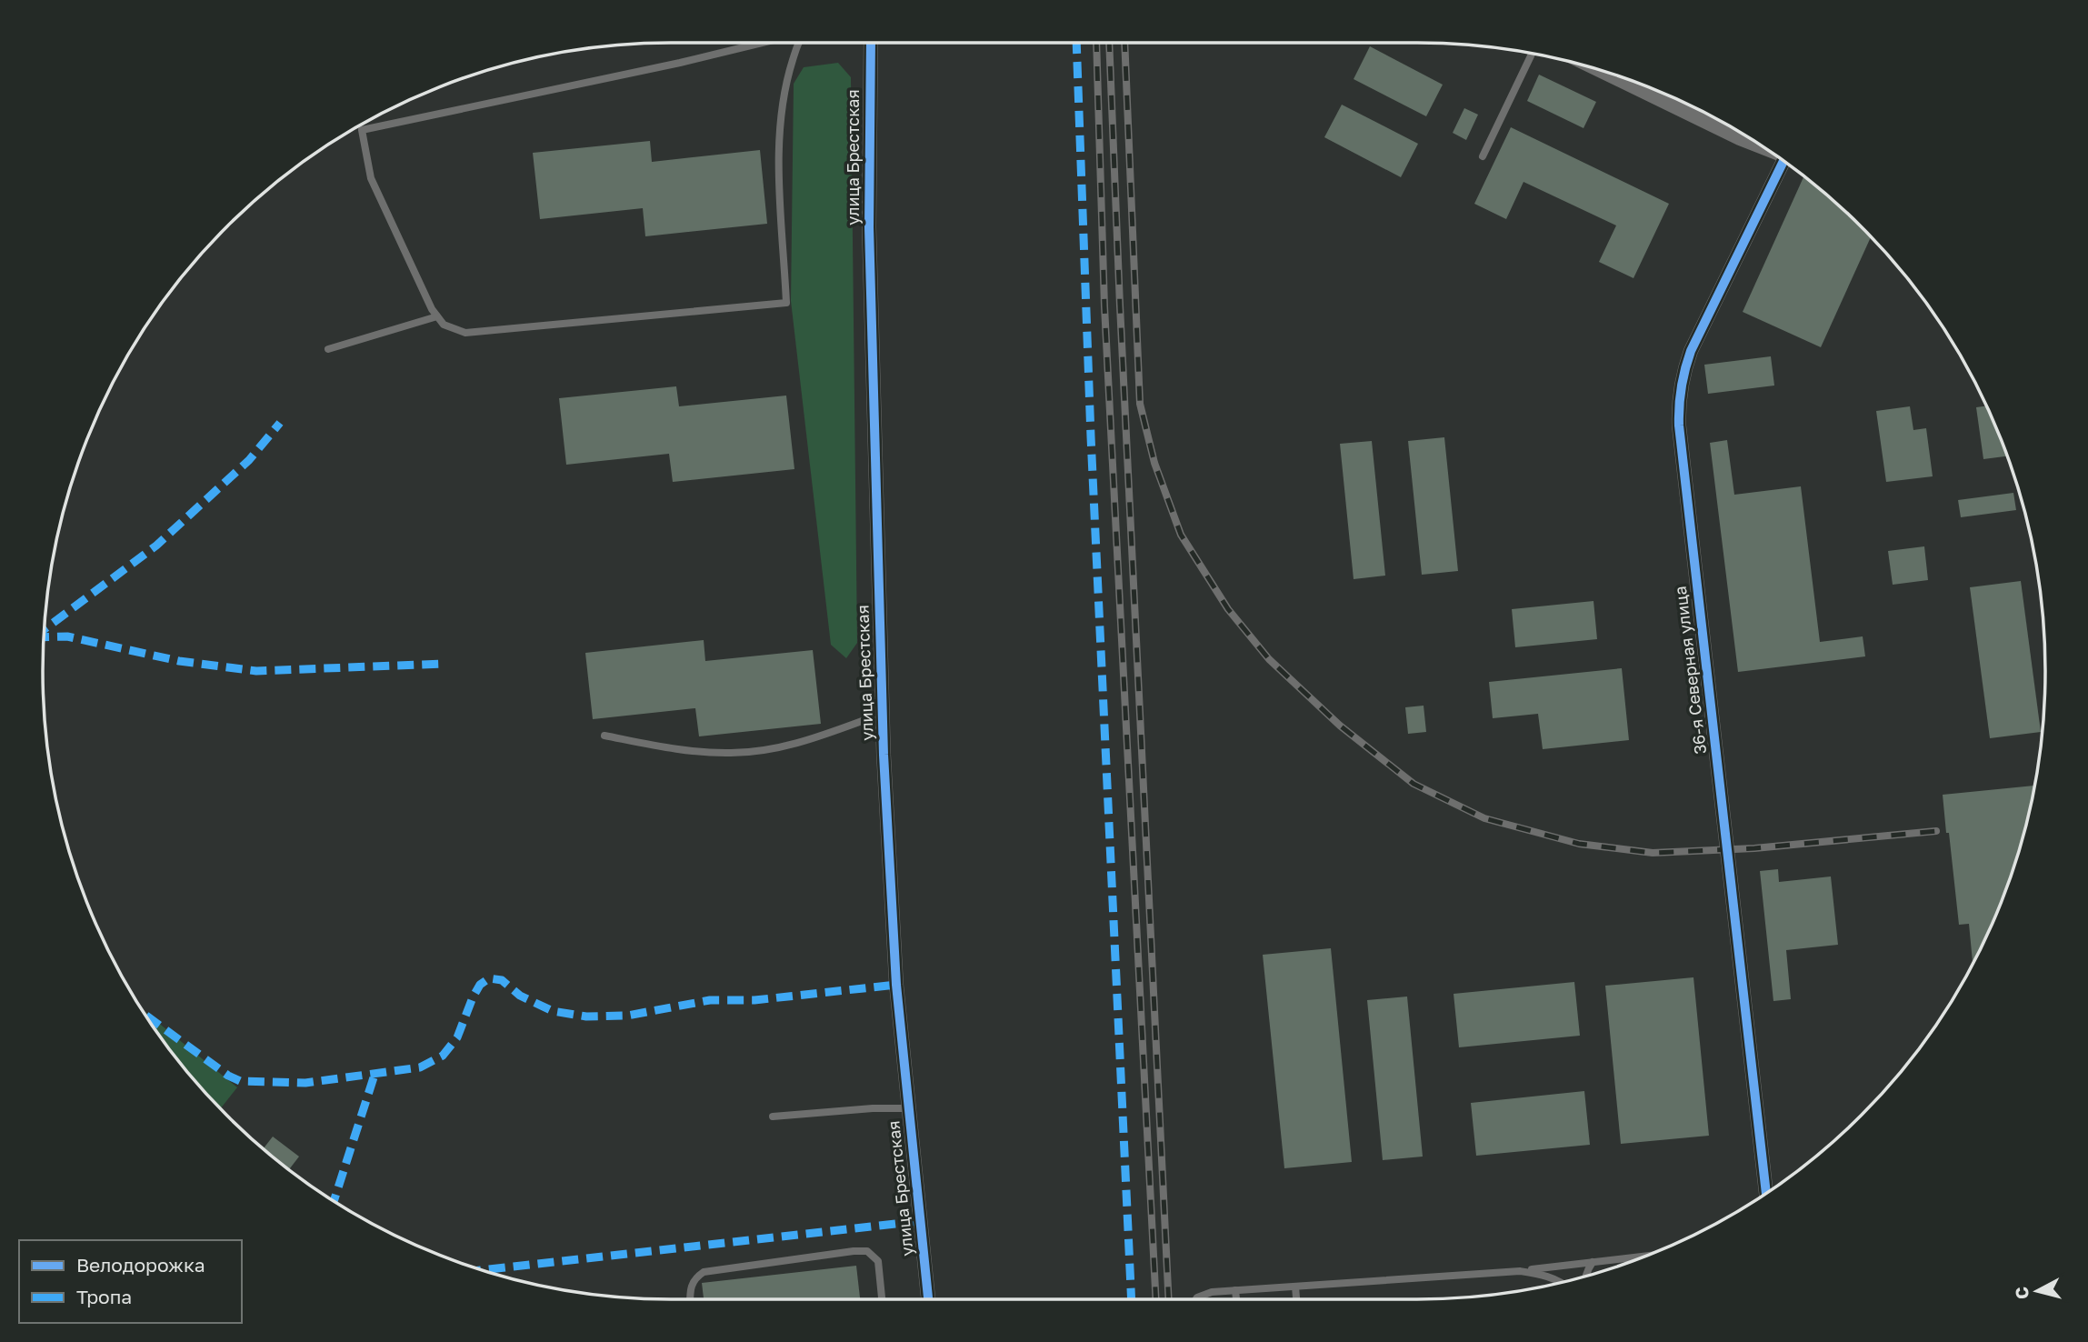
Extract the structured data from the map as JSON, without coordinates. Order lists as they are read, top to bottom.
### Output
{
  "streets": {
    "street": ["улица Брестская", "36-я Северная улица"]
  },
  "legend": ["Велодорожка", "Тропа"],
  "north": "left"
}
